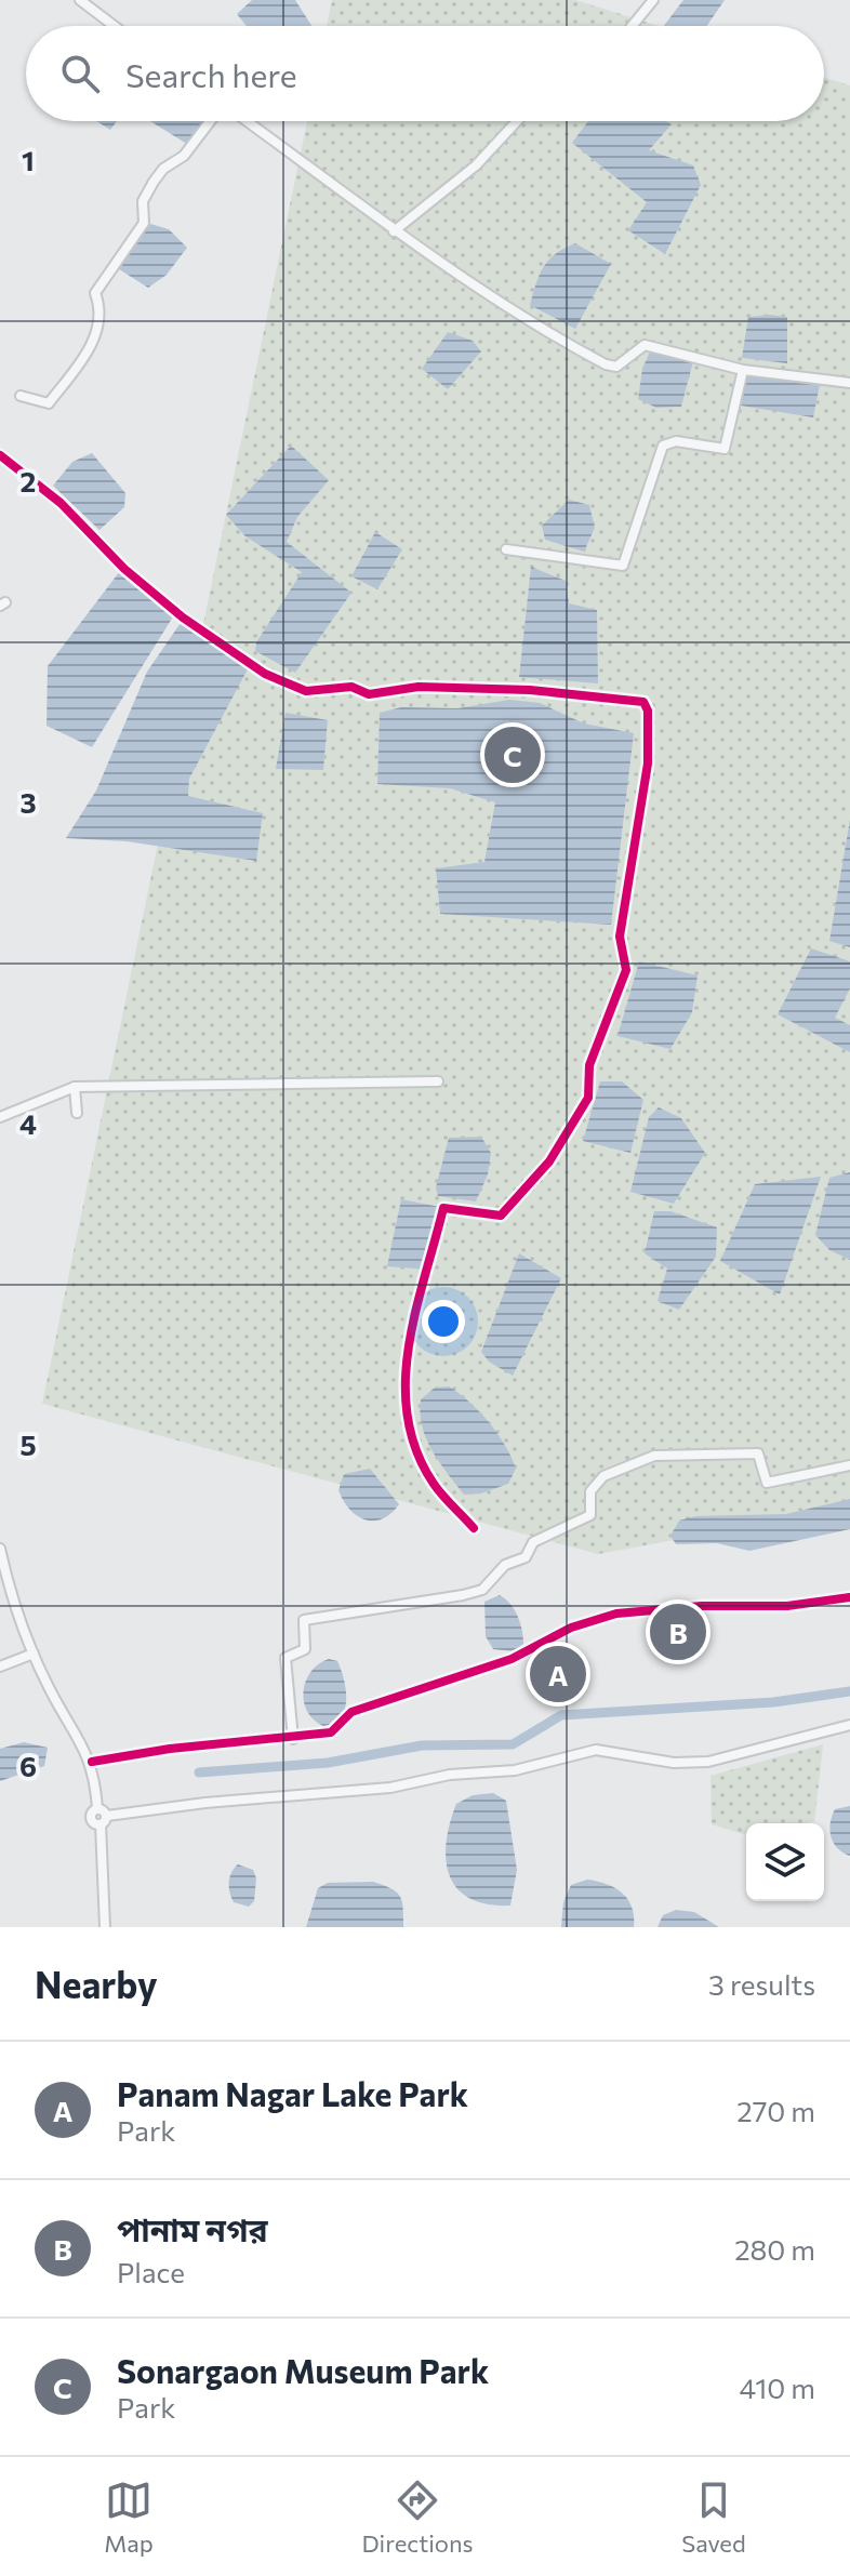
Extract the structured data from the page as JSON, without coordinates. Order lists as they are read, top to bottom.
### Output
{
  "page": {
    "search": "Search here",
    "pins": ["C", "B", "A"],
    "heading": ["Nearby", "3 results"],
    "list": [
      {
        "mark": "A",
        "name": "Panam Nagar Lake Park",
        "note": "Park",
        "value": "270 m"
      },
      {
        "mark": "B",
        "name": "পানাম নগর",
        "note": "Place",
        "value": "280 m"
      },
      {
        "mark": "C",
        "name": "Sonargaon Museum Park",
        "note": "Park",
        "value": "410 m"
      }
    ],
    "nav": ["Map", "Directions", "Saved"]
  },
  "grid": {
    "rows": [
      "1",
      "2",
      "3",
      "4",
      "5",
      "6"
    ]
  }
}
